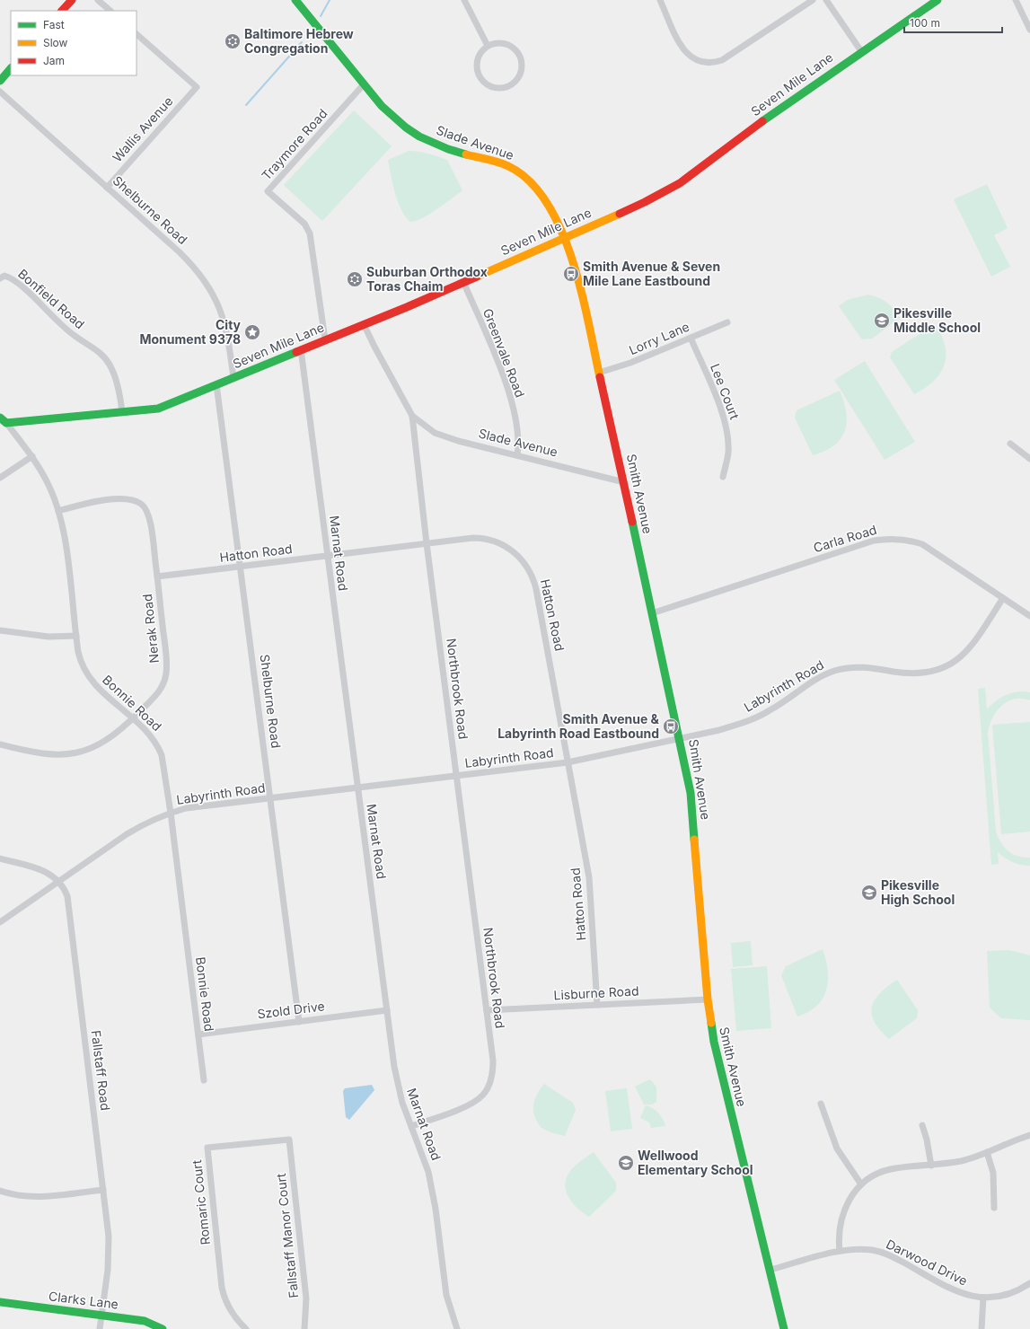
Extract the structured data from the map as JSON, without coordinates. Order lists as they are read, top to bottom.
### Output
{
  "streets": {
    "main road": [
      "Seven Mile Lane",
      "Slade Avenue",
      "Smith Avenue",
      "Clarks Lane"
    ],
    "street": [
      "Wallis Avenue",
      "Traymore Road",
      "Shelburne Road",
      "Bonfield Road",
      "Lorry Lane",
      "Greenvale Road",
      "Lee Court",
      "Carla Road",
      "Hatton Road",
      "Marnat Road",
      "Nerak Road",
      "Labyrinth Road",
      "Northbrook Road",
      "Bonnie Road",
      "Lisburne Road",
      "Szold Drive",
      "Fallstaff Road",
      "Romaric Court",
      "Fallstaff Manor Court",
      "Darwood Drive"
    ]
  },
  "crossings": [
    ["Seven Mile Lane", "Slade Avenue"],
    ["Seven Mile Lane", "Traymore Road"],
    ["Seven Mile Lane", "Shelburne Road"],
    ["Seven Mile Lane", "Bonfield Road"],
    ["Seven Mile Lane", "Greenvale Road"],
    ["Seven Mile Lane", "Smith Avenue"],
    ["Seven Mile Lane", "Marnat Road"],
    ["Seven Mile Lane", "Northbrook Road"],
    ["Seven Mile Lane", "Bonnie Road"],
    ["Wallis Avenue", "Shelburne Road"],
    ["Slade Avenue", "Traymore Road"],
    ["Slade Avenue", "Greenvale Road"],
    ["Slade Avenue", "Smith Avenue"],
    ["Slade Avenue", "Northbrook Road"],
    ["Shelburne Road", "Hatton Road"],
    ["Shelburne Road", "Labyrinth Road"],
    ["Shelburne Road", "Szold Drive"],
    ["Lorry Lane", "Lee Court"],
    ["Lorry Lane", "Smith Avenue"],
    ["Smith Avenue", "Carla Road"],
    ["Smith Avenue", "Labyrinth Road"],
    ["Smith Avenue", "Lisburne Road"],
    ["Smith Avenue", "Darwood Drive"],
    ["Carla Road", "Labyrinth Road"],
    ["Hatton Road", "Marnat Road"],
    ["Hatton Road", "Nerak Road"],
    ["Hatton Road", "Labyrinth Road"],
    ["Hatton Road", "Northbrook Road"],
    ["Hatton Road", "Lisburne Road"],
    ["Marnat Road", "Labyrinth Road"],
    ["Marnat Road", "Northbrook Road"],
    ["Marnat Road", "Szold Drive"],
    ["Nerak Road", "Bonnie Road"],
    ["Labyrinth Road", "Northbrook Road"],
    ["Labyrinth Road", "Bonnie Road"],
    ["Labyrinth Road", "Fallstaff Road"],
    ["Northbrook Road", "Lisburne Road"],
    ["Bonnie Road", "Szold Drive"],
    ["Fallstaff Road", "Clarks Lane"],
    ["Romaric Court", "Fallstaff Manor Court"]
  ],
  "places": {
    "synagogue": ["Baltimore Hebrew Congregation", "Suburban Orthodox Toras Chaim"],
    "bus stop": ["Smith Avenue & Seven Mile Lane Eastbound", "Smith Avenue & Labyrinth Road Eastbound"],
    "school or university": ["Pikesville Middle School", "Pikesville High School", "Wellwood Elementary School"],
    "place": ["City Monument 9378"]
  },
  "legend": ["Fast", "Slow", "Jam"],
  "scale_bar": "100 m"
}
